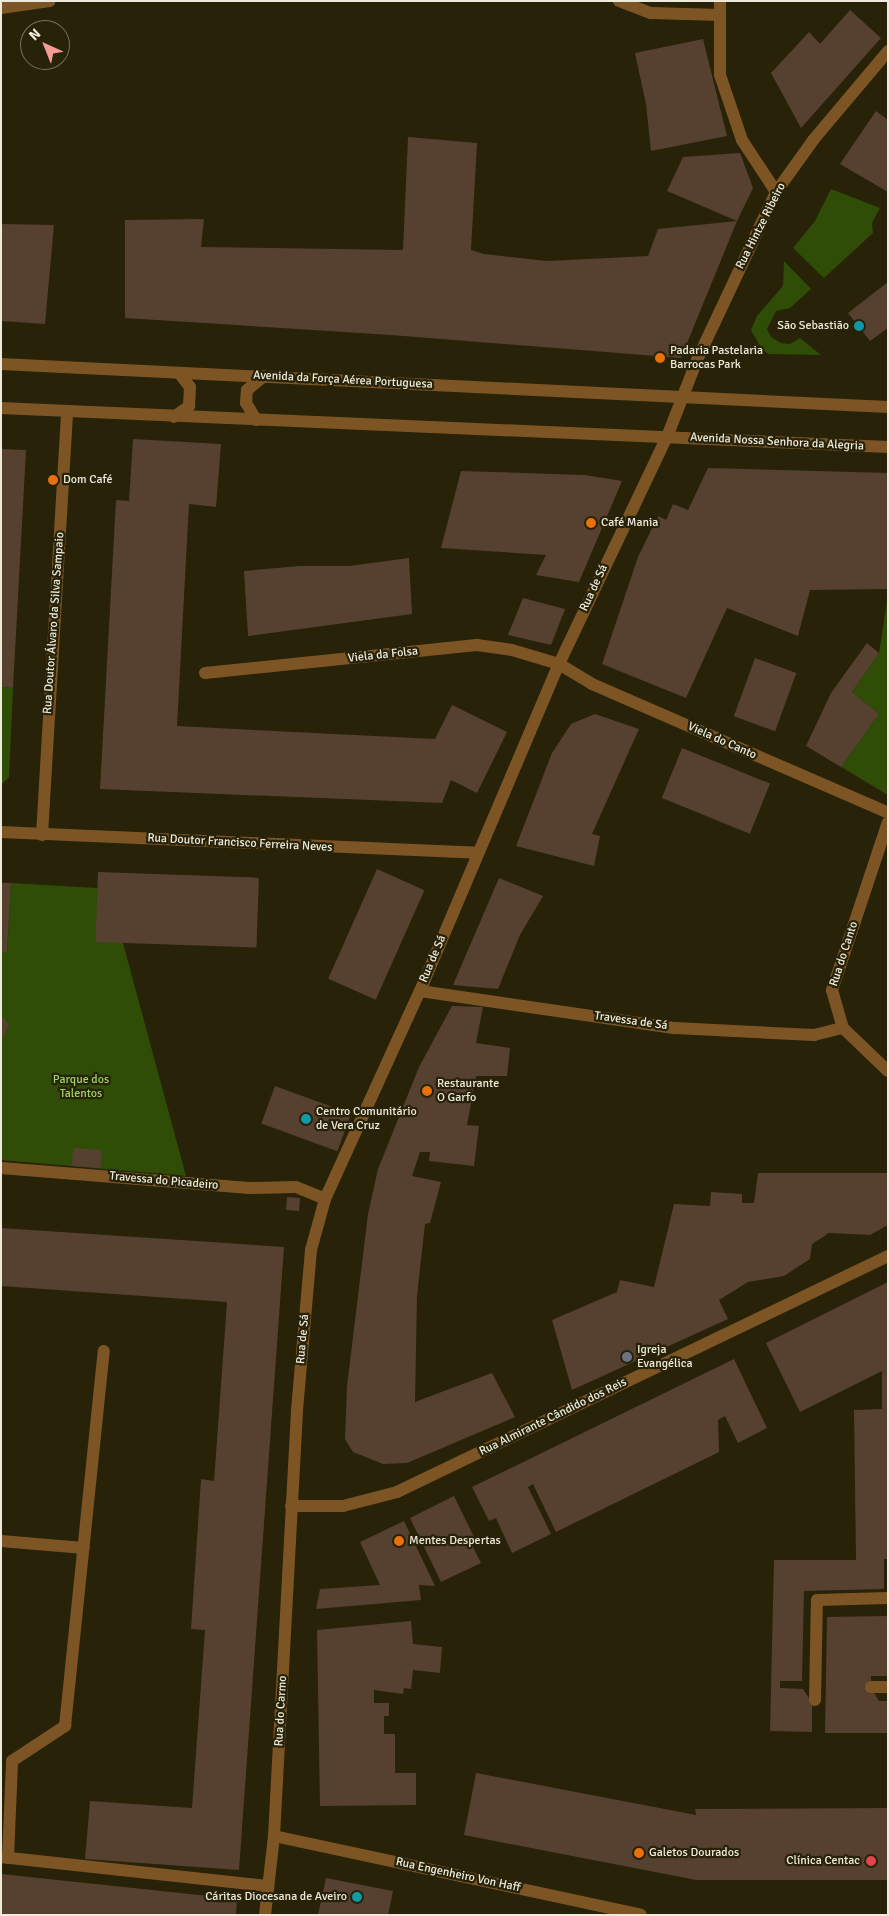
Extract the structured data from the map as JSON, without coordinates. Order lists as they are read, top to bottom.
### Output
{
  "streets": {
    "street": [
      "Rua Hintze Ribeiro",
      "Avenida da Força Aérea Portuguesa",
      "Avenida Nossa Senhora da Alegria",
      "Rua de Sá",
      "Rua Doutor Álvaro da Silva Sampaio",
      "Viela da Folsa",
      "Viela do Canto",
      "Rua Doutor Francisco Ferreira Neves",
      "Rua do Canto",
      "Travessa de Sá",
      "Travessa do Picadeiro",
      "Rua Almirante Cândido dos Reis",
      "Rua do Carmo",
      "Rua Engenheiro Von Haff"
    ]
  },
  "crossings": [
    ["Rua Hintze Ribeiro", "Avenida da Força Aérea Portuguesa"],
    ["Rua Hintze Ribeiro", "Avenida Nossa Senhora da Alegria"],
    ["Rua Hintze Ribeiro", "Rua de Sá"],
    ["Avenida Nossa Senhora da Alegria", "Rua de Sá"],
    ["Rua de Sá", "Viela da Folsa"],
    ["Rua de Sá", "Viela do Canto"],
    ["Rua de Sá", "Rua Doutor Francisco Ferreira Neves"],
    ["Rua de Sá", "Travessa de Sá"],
    ["Rua de Sá", "Travessa do Picadeiro"],
    ["Rua de Sá", "Rua Almirante Cândido dos Reis"],
    ["Rua de Sá", "Rua do Carmo"],
    ["Rua Doutor Álvaro da Silva Sampaio", "Rua Doutor Francisco Ferreira Neves"],
    ["Viela da Folsa", "Viela do Canto"],
    ["Rua do Canto", "Travessa de Sá"],
    ["Rua Almirante Cândido dos Reis", "Rua do Carmo"],
    ["Rua do Carmo", "Rua Engenheiro Von Haff"]
  ],
  "parks": ["Parque dos Talentos"],
  "places": [
    "São Sebastião",
    "Padaria Pastelaria Barrocas Park",
    "Dom Café",
    "Café Mania",
    "Restaurante O Garfo",
    "Centro Comunitário de Vera Cruz",
    "Igreja Evangélica",
    "Mentes Despertas",
    "Galetos Dourados",
    "Clínica Centac",
    "Cáritas Diocesana de Aveiro"
  ],
  "north": "top left"
}
